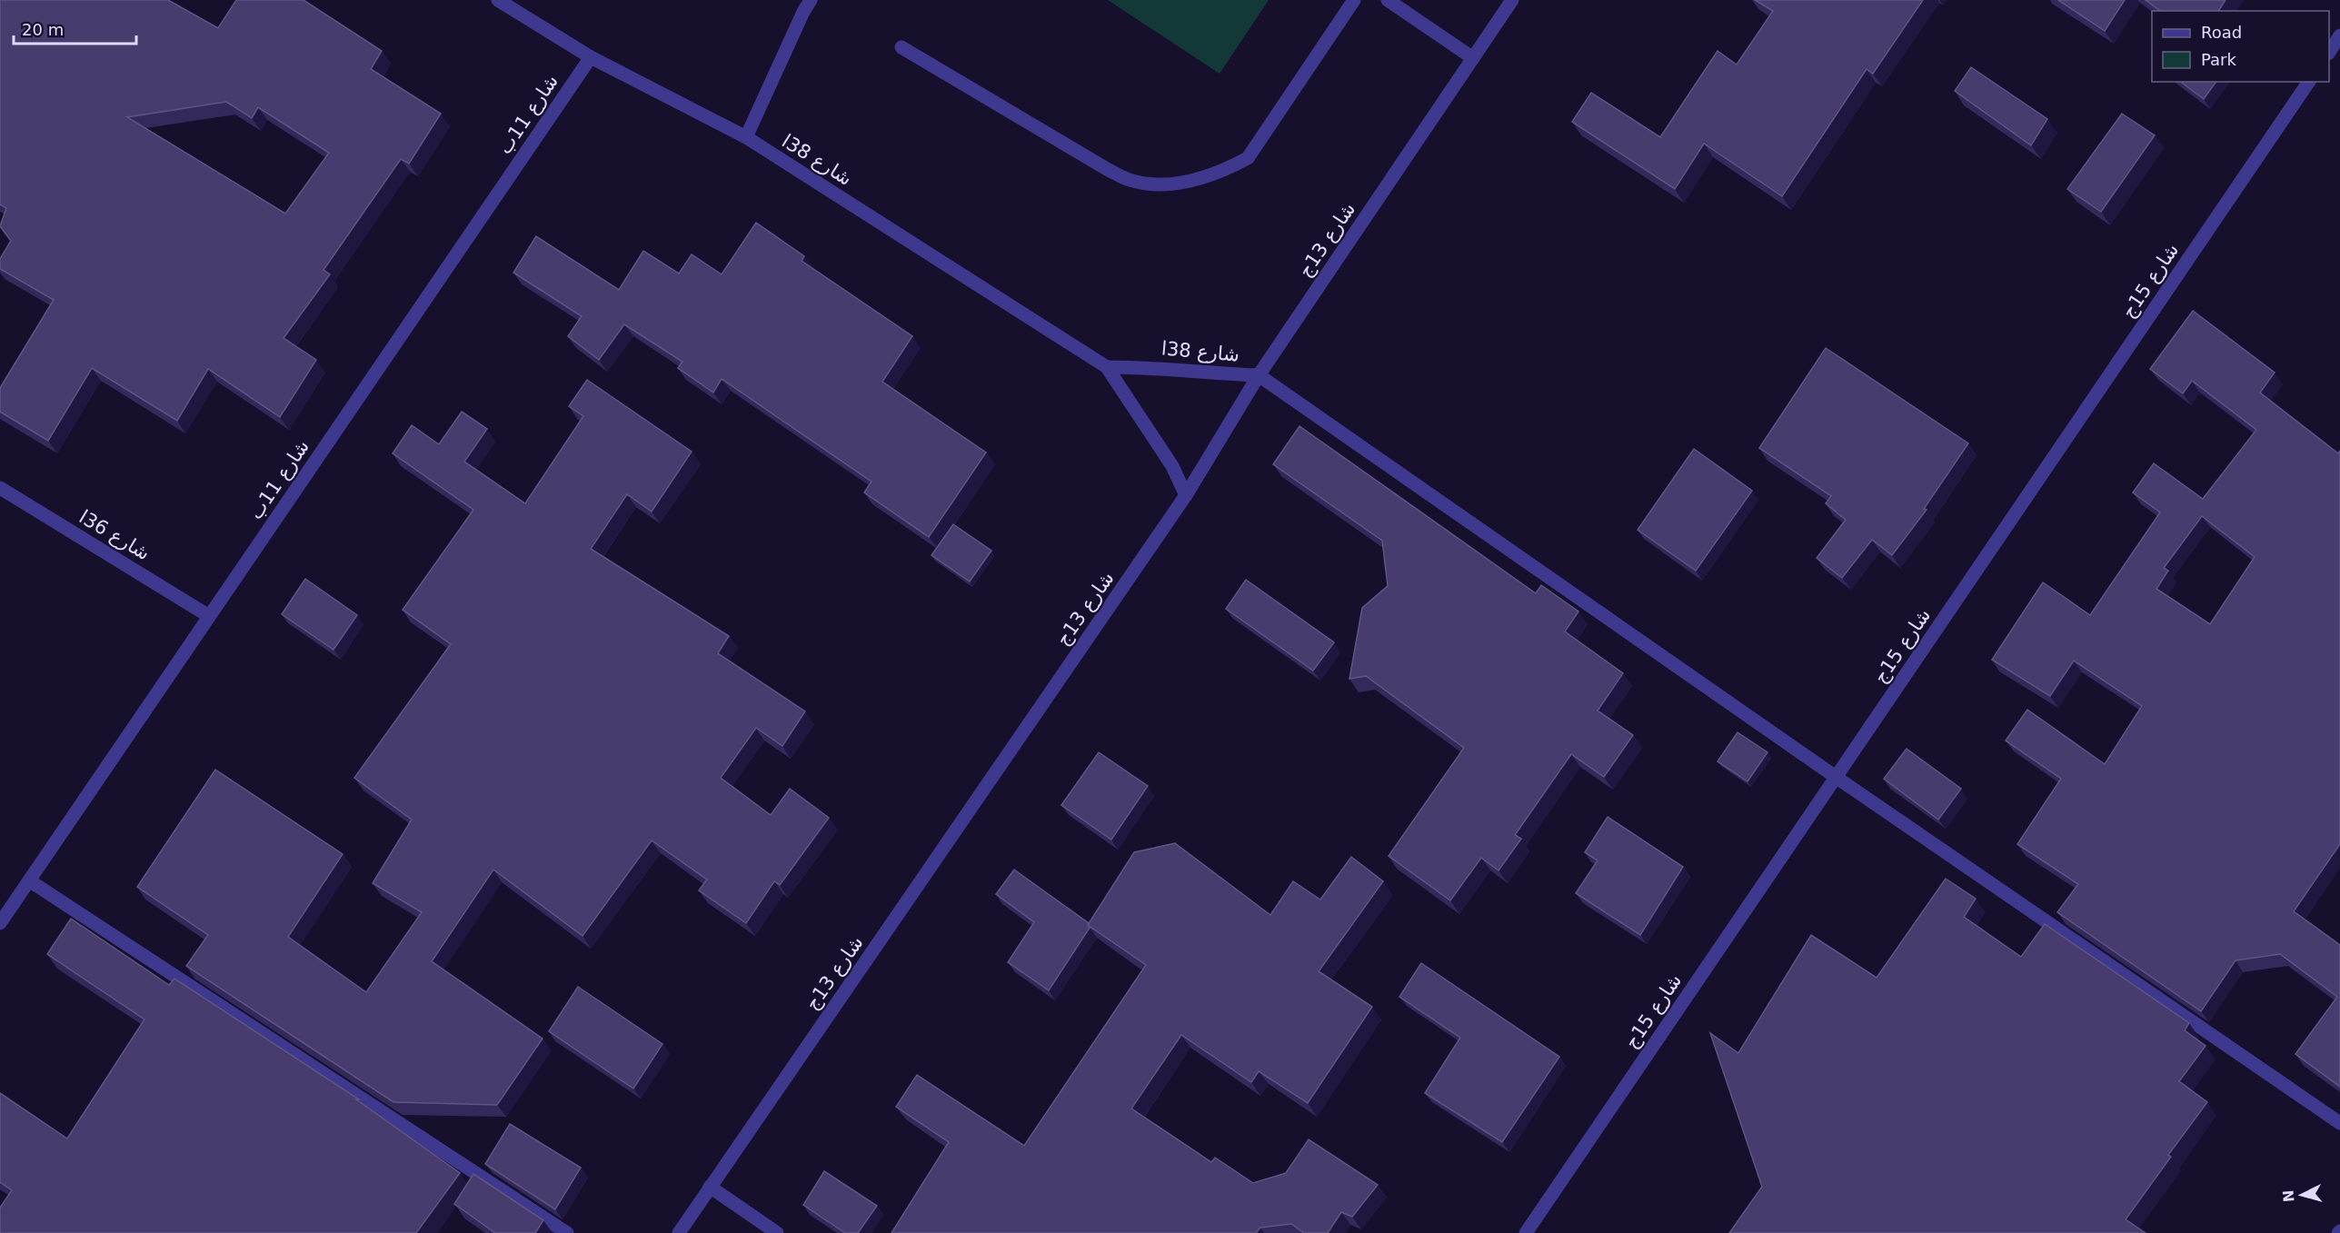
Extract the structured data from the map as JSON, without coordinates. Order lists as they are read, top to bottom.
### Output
{
  "streets": {
    "street": [
      "شارع 11ب",
      "شارع 38ا",
      "شارع 13ج",
      "شارع 15ج",
      "شارع 36ا"
    ]
  },
  "crossings": [
    ["شارع 11ب", "شارع 38ا"],
    ["شارع 11ب", "شارع 36ا"],
    ["شارع 38ا", "شارع 13ج"]
  ],
  "legend": ["Road", "Park"],
  "scale_bar": "20 m",
  "north": "left"
}
